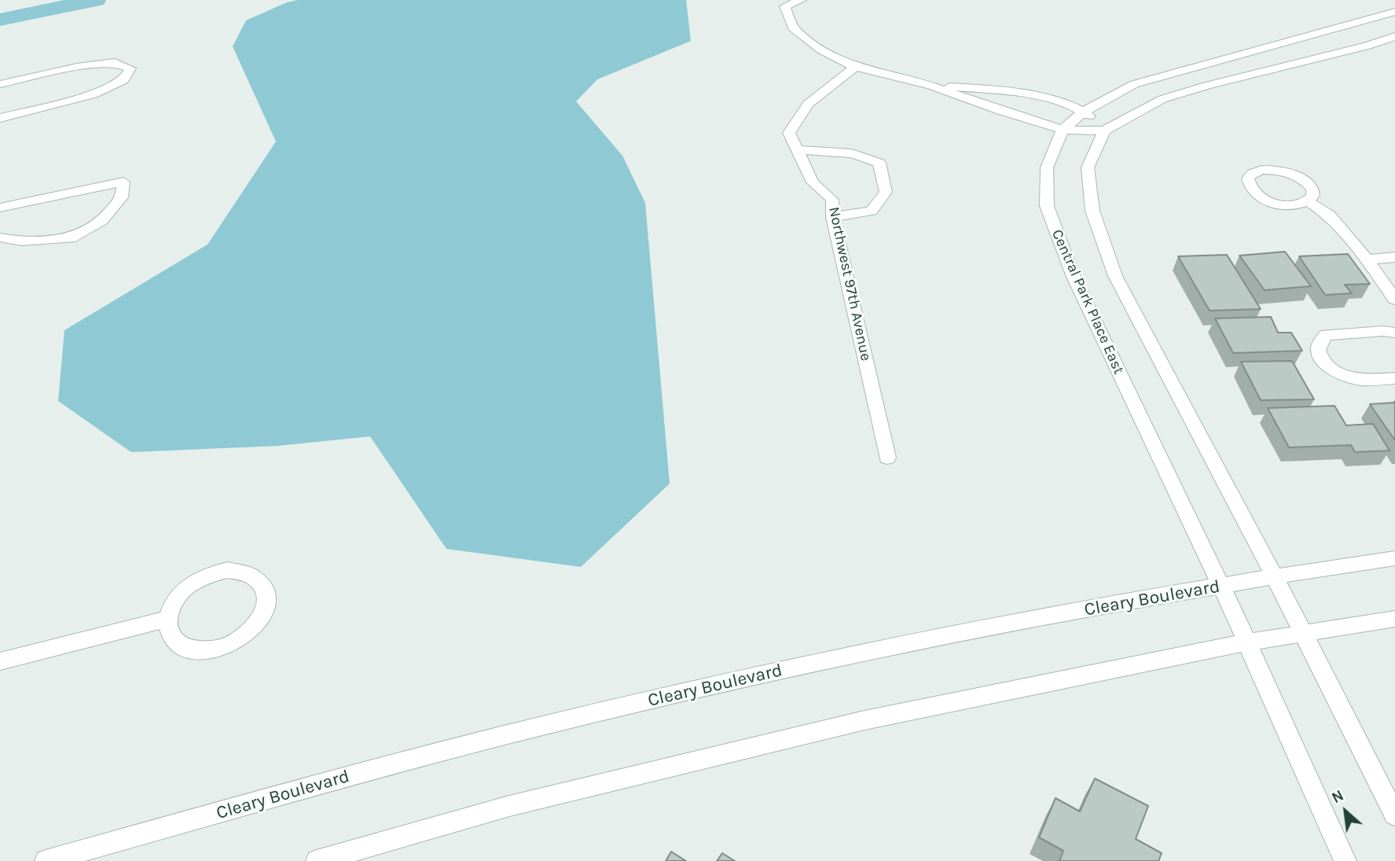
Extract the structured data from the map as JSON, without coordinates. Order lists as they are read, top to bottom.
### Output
{
  "streets": {
    "street": ["Northwest 97th Avenue", "Central Park Place East", "Cleary Boulevard"]
  },
  "crossings": [
    ["Central Park Place East", "Cleary Boulevard"]
  ],
  "north": "top left"
}
